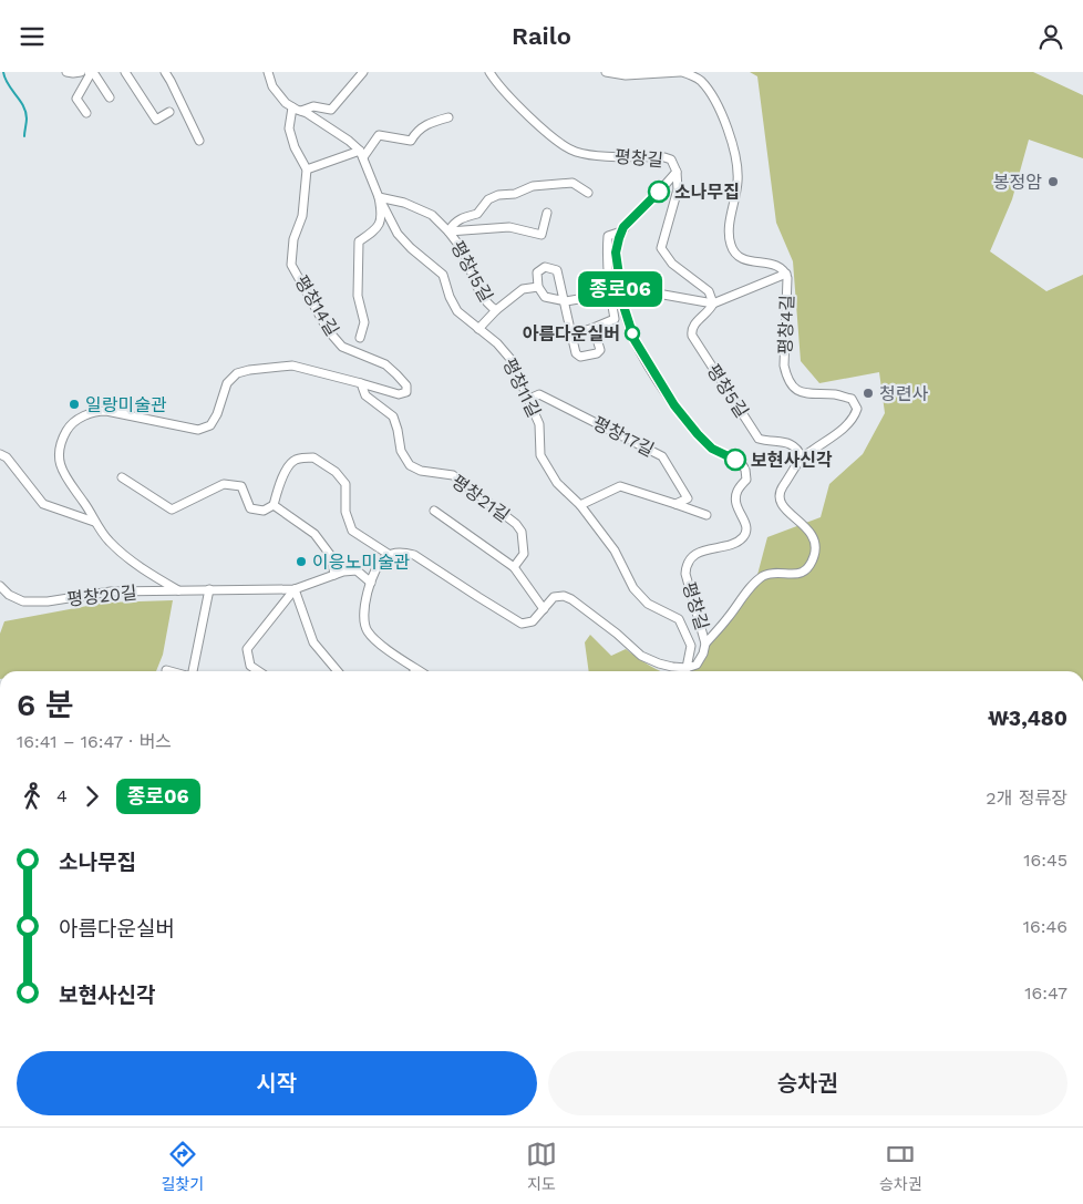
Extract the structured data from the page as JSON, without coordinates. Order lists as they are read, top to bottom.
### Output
{
  "streets": {
    "street": [
      "평창길",
      "평창15길",
      "평창14길",
      "평창4길",
      "평창11길",
      "평창5길",
      "평창17길",
      "평창21길",
      "평창20길"
    ]
  },
  "crossings": [
    ["평창길", "평창11길"],
    ["평창15길", "평창11길"],
    ["평창14길", "평창21길"],
    ["평창4길", "평창5길"],
    ["평창11길", "평창17길"]
  ],
  "places": [
    "봉정암",
    "소나무집",
    "아름다운실버",
    "청련사",
    "일랑미술관",
    "보현사신각",
    "이응노미술관"
  ],
  "lines": ["bus line 종로06"],
  "page": {
    "header": "Railo",
    "on_map": "종로06",
    "heading": ["6 분", "16:41 – 16:47 · 버스", "₩3,480"],
    "legs": ["4", "종로06", "2개 정류장"],
    "list": [
      {
        "name": "소나무집",
        "value": "16:45"
      },
      {
        "name": "아름다운실버",
        "value": "16:46"
      },
      {
        "name": "보현사신각",
        "value": "16:47"
      }
    ],
    "buttons": ["시작", "승차권"],
    "tabs": ["길찾기", "지도", "승차권"]
  }
}
